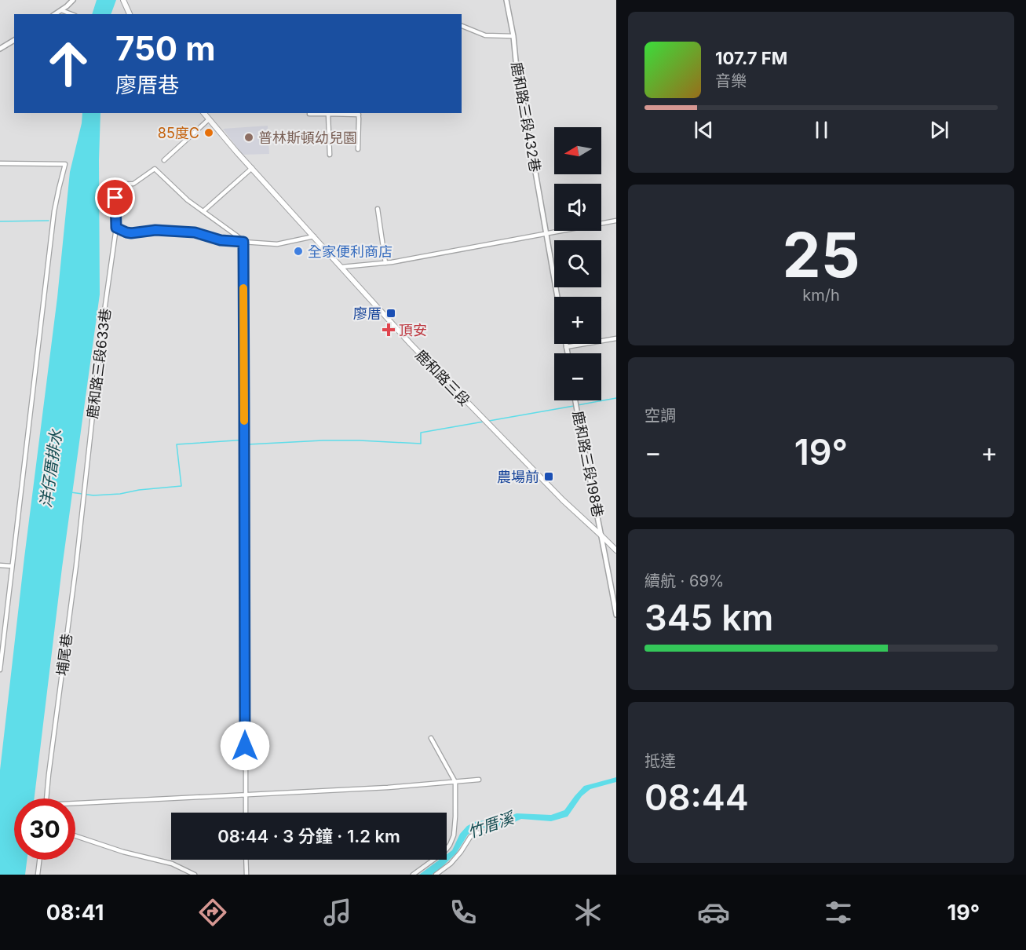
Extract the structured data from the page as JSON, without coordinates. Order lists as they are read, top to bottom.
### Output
{
  "streets": {
    "main road": ["鹿和路三段"],
    "street": [
      "鹿和路三段432巷",
      "鹿和路三段633巷",
      "鹿和路三段198巷",
      "埔尾巷"
    ]
  },
  "crossings": [
    ["鹿和路三段633巷", "埔尾巷"],
    ["鹿和路三段", "鹿和路三段198巷"]
  ],
  "water": ["洋仔厝排水", "竹厝溪"],
  "places": {
    "other": ["85度C", "普林斯頓幼兒園", "全家便利商店"],
    "transit": ["廖厝", "農場前"],
    "health": ["頂安"]
  },
  "north": "left",
  "page": {
    "turn": ["750 m", "廖厝巷"],
    "song": ["107.7 FM", "音樂"],
    "map_buttons": ["+", "−"],
    "tile": [
      ["25", "km/h"],
      "空調",
      ["續航 · 69%", "345 km"],
      ["抵達", "08:44"]
    ],
    "heat": ["−", "19°", "+"],
    "limit": "30",
    "trip": "08:44 · 3 分鐘 · 1.2 km",
    "tabs": ["08:41", "19°"]
  }
}
